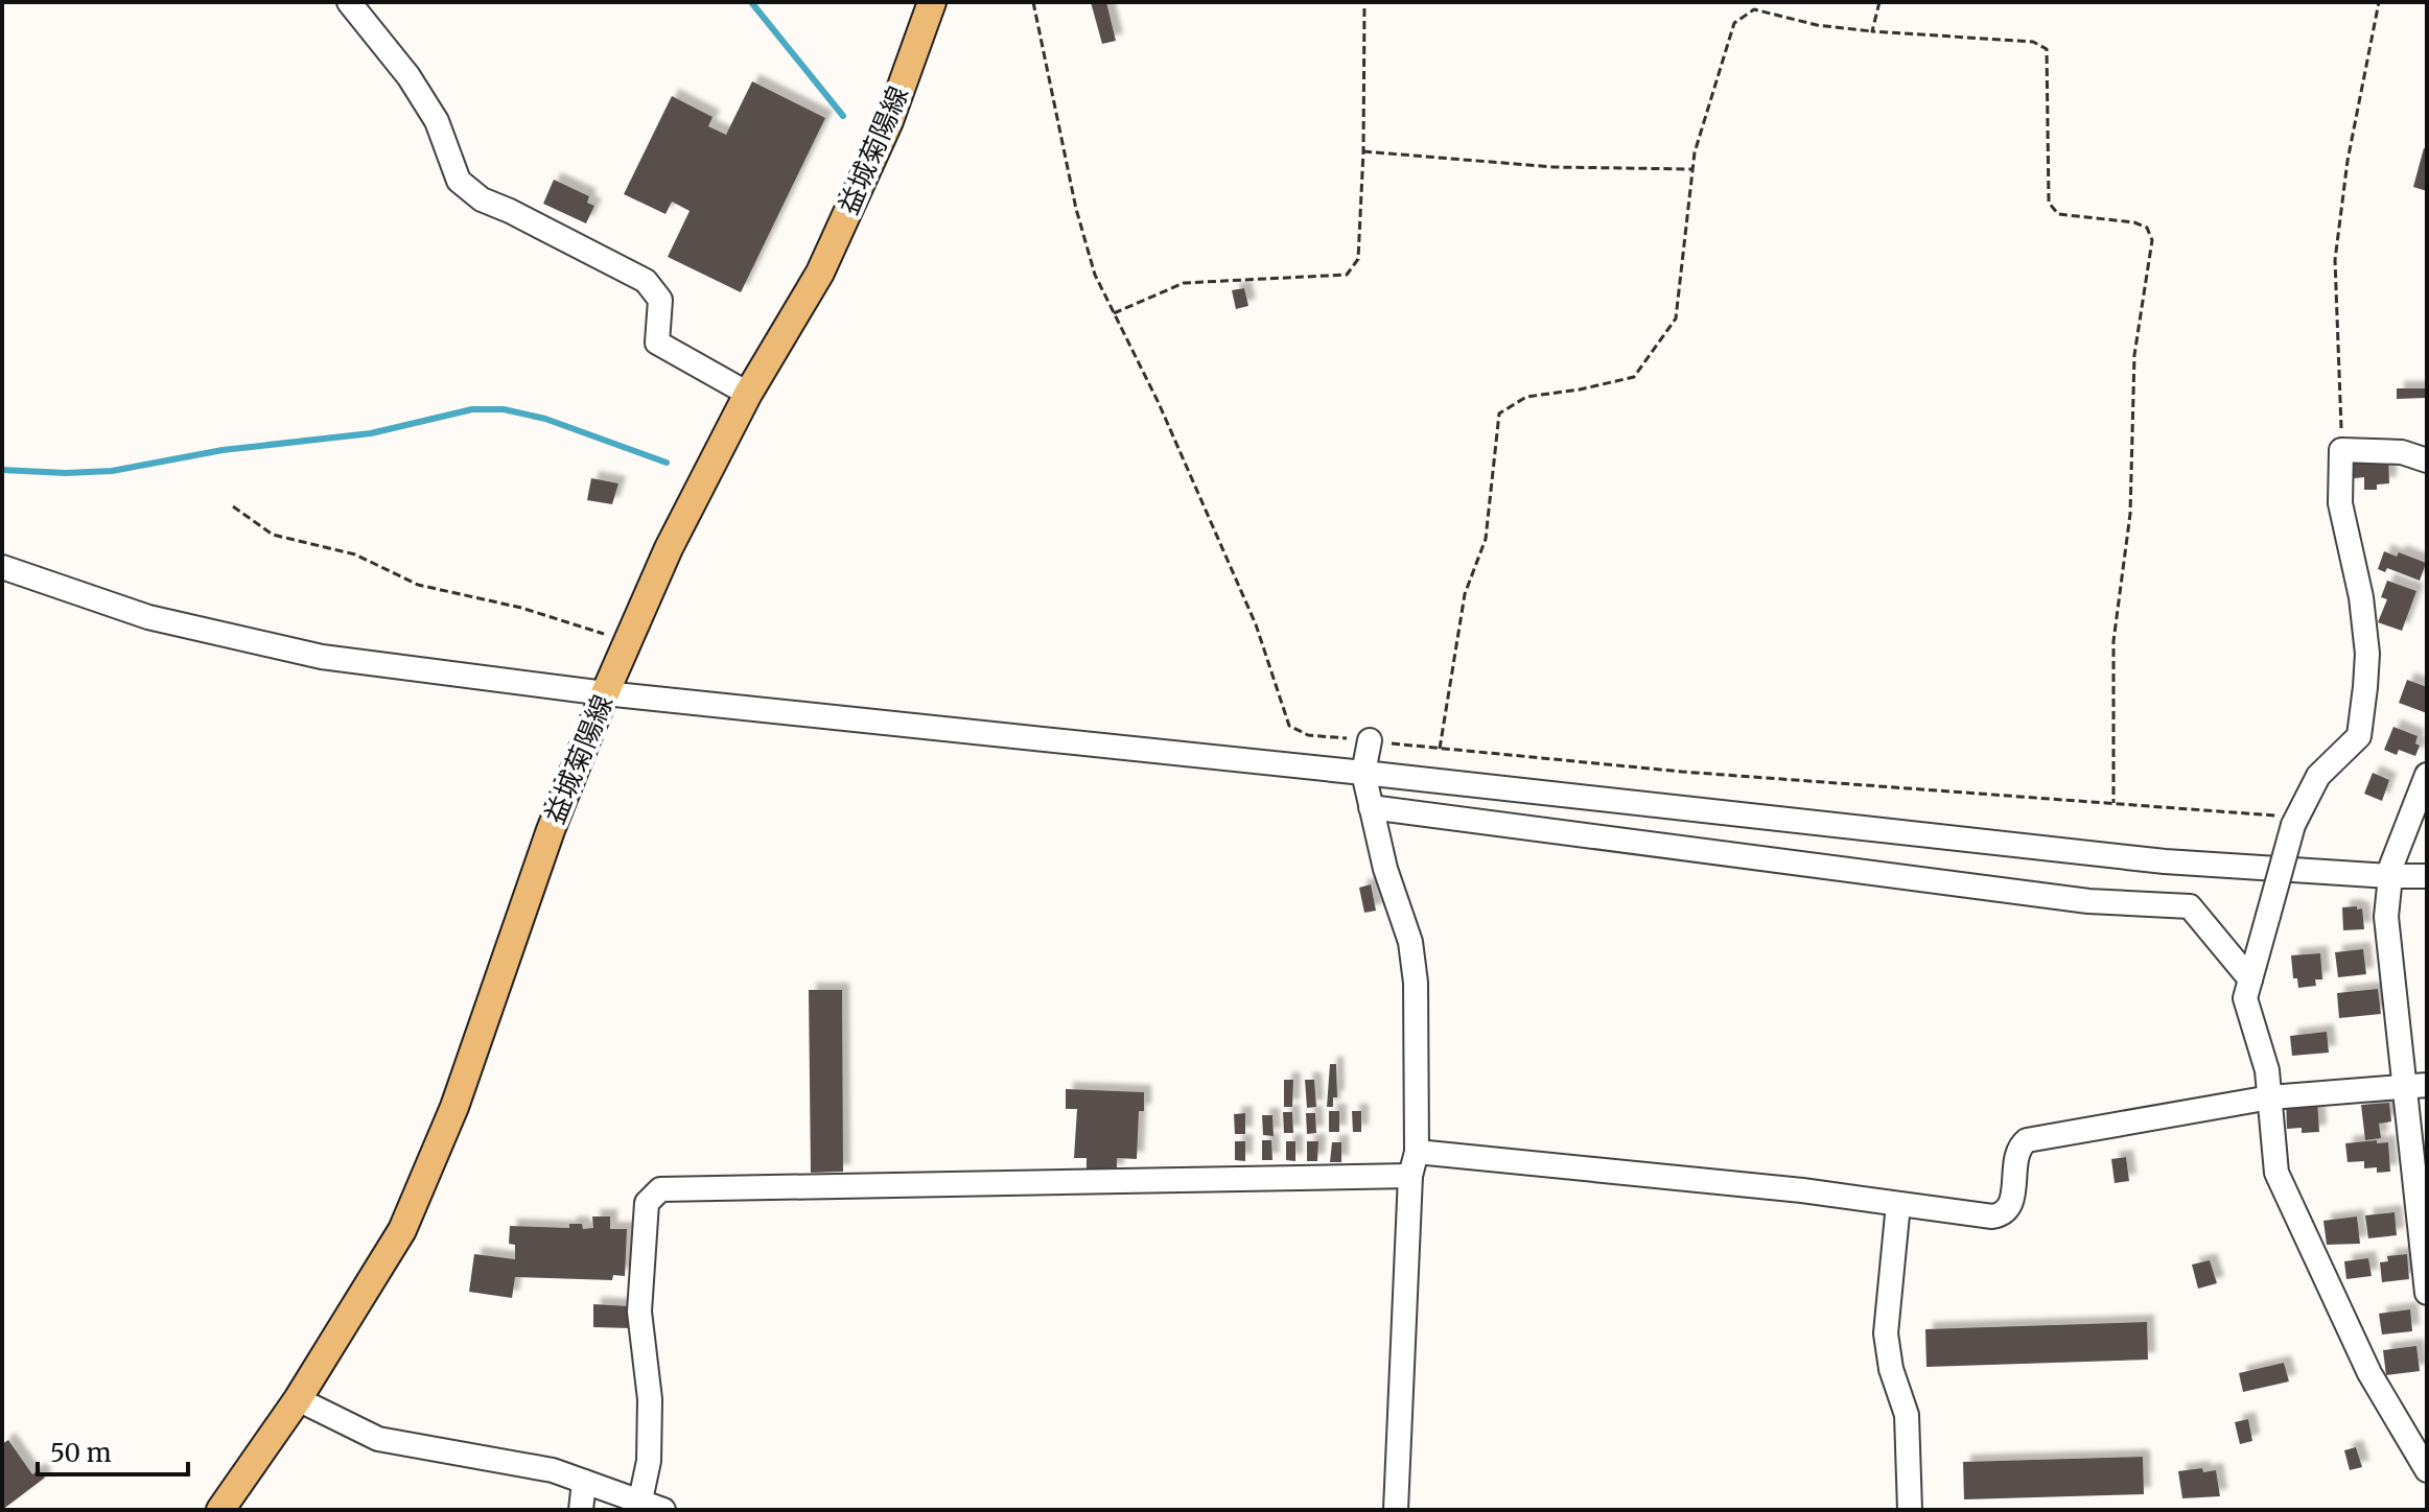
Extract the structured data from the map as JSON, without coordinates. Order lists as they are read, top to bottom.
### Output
{
  "streets": {
    "main road": ["益城菊陽線"]
  },
  "scale_bar": "50 m"
}
